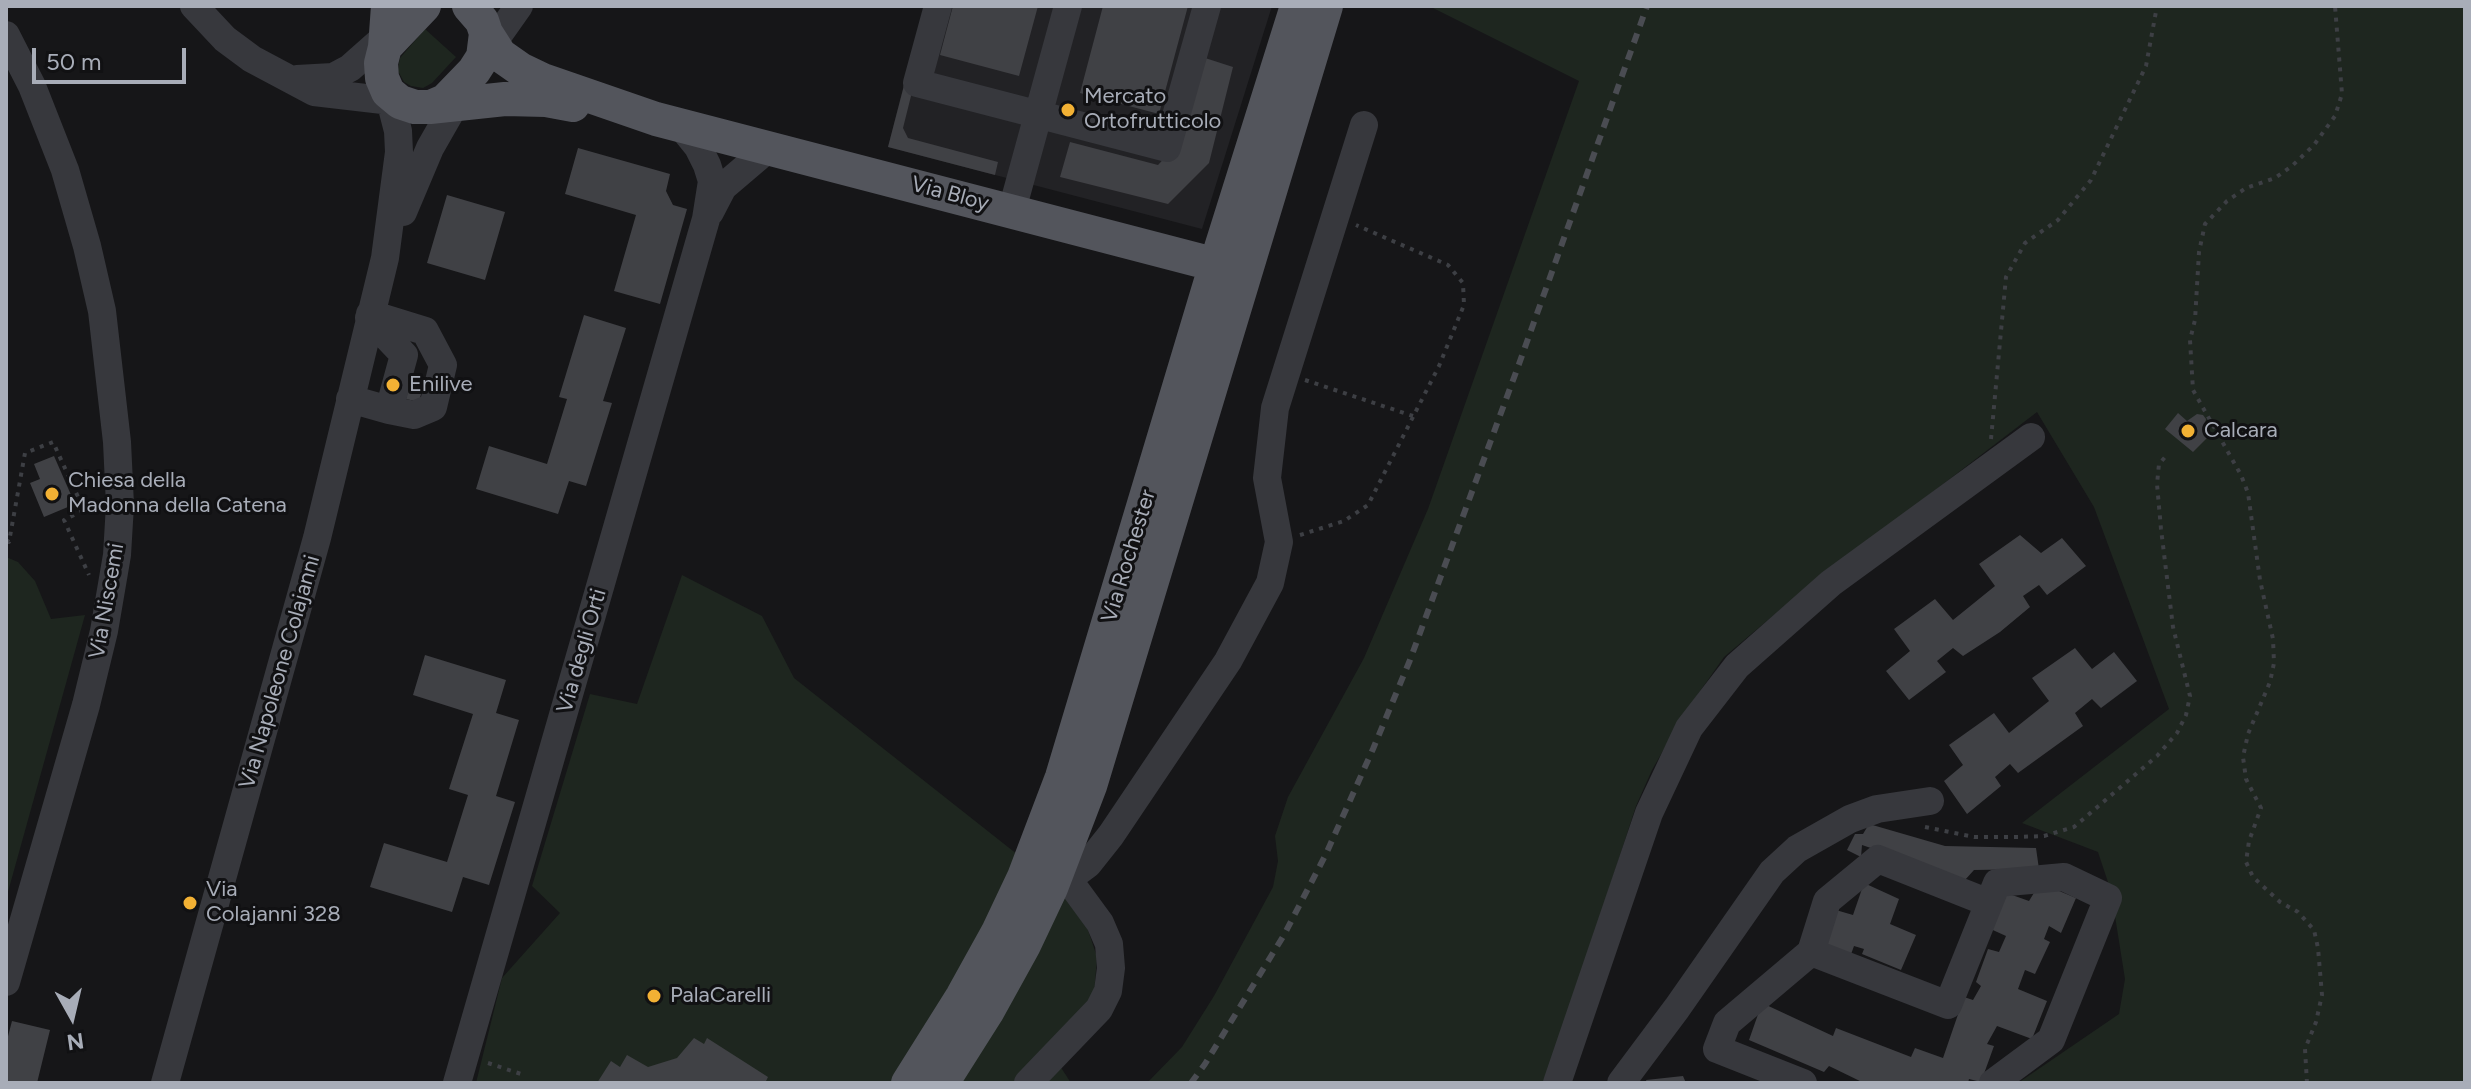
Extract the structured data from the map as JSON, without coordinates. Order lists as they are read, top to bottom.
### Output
{
  "streets": {
    "main road": ["Via Bloy", "Via Rochester"],
    "street": ["Via Niscemi", "Via degli Orti", "Via Napoleone Colajanni"]
  },
  "crossings": [
    ["Via Bloy", "Via Rochester"],
    ["Via Bloy", "Via degli Orti"]
  ],
  "places": [
    "Mercato Ortofrutticolo",
    "Enilive",
    "Calcara",
    "Chiesa della Madonna della Catena",
    "Via Colajanni 328",
    "PalaCarelli"
  ],
  "scale_bar": "50 m",
  "north": "bottom"
}
